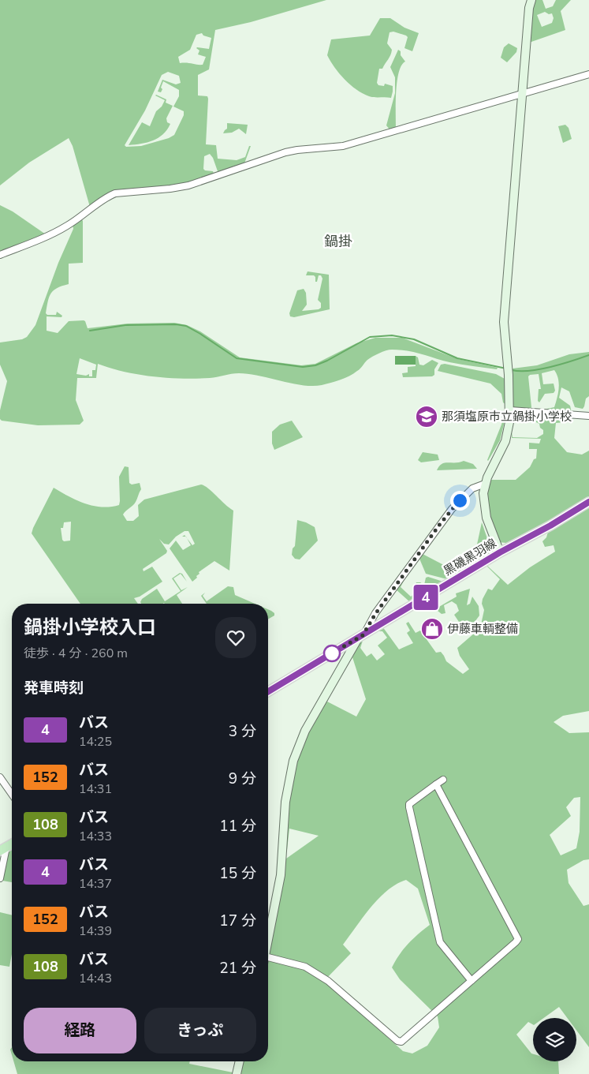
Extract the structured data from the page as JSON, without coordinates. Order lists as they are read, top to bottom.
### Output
{
  "streets": {
    "main road": ["黒磯黒羽線"]
  },
  "districts": ["鍋掛"],
  "places": {
    "school or university": ["那須塩原市立鍋掛小学校"],
    "shop": ["伊藤車輌整備"]
  },
  "lines": ["bus line 4"],
  "page": {
    "on_map": "4",
    "heading": [
      ["鍋掛小学校入口", "徒歩 · 4 分 · 260 m"],
      "発車時刻"
    ],
    "list": [
      {
        "mark": "4",
        "name": "バス",
        "note": "14:25",
        "value": "3 分"
      },
      {
        "mark": "152",
        "name": "バス",
        "note": "14:31",
        "value": "9 分"
      },
      {
        "mark": "108",
        "name": "バス",
        "note": "14:33",
        "value": "11 分"
      },
      {
        "mark": "4",
        "name": "バス",
        "note": "14:37",
        "value": "15 分"
      },
      {
        "mark": "152",
        "name": "バス",
        "note": "14:39",
        "value": "17 分"
      },
      {
        "mark": "108",
        "name": "バス",
        "note": "14:43",
        "value": "21 分"
      }
    ],
    "buttons": ["経路", "きっぷ"]
  }
}
